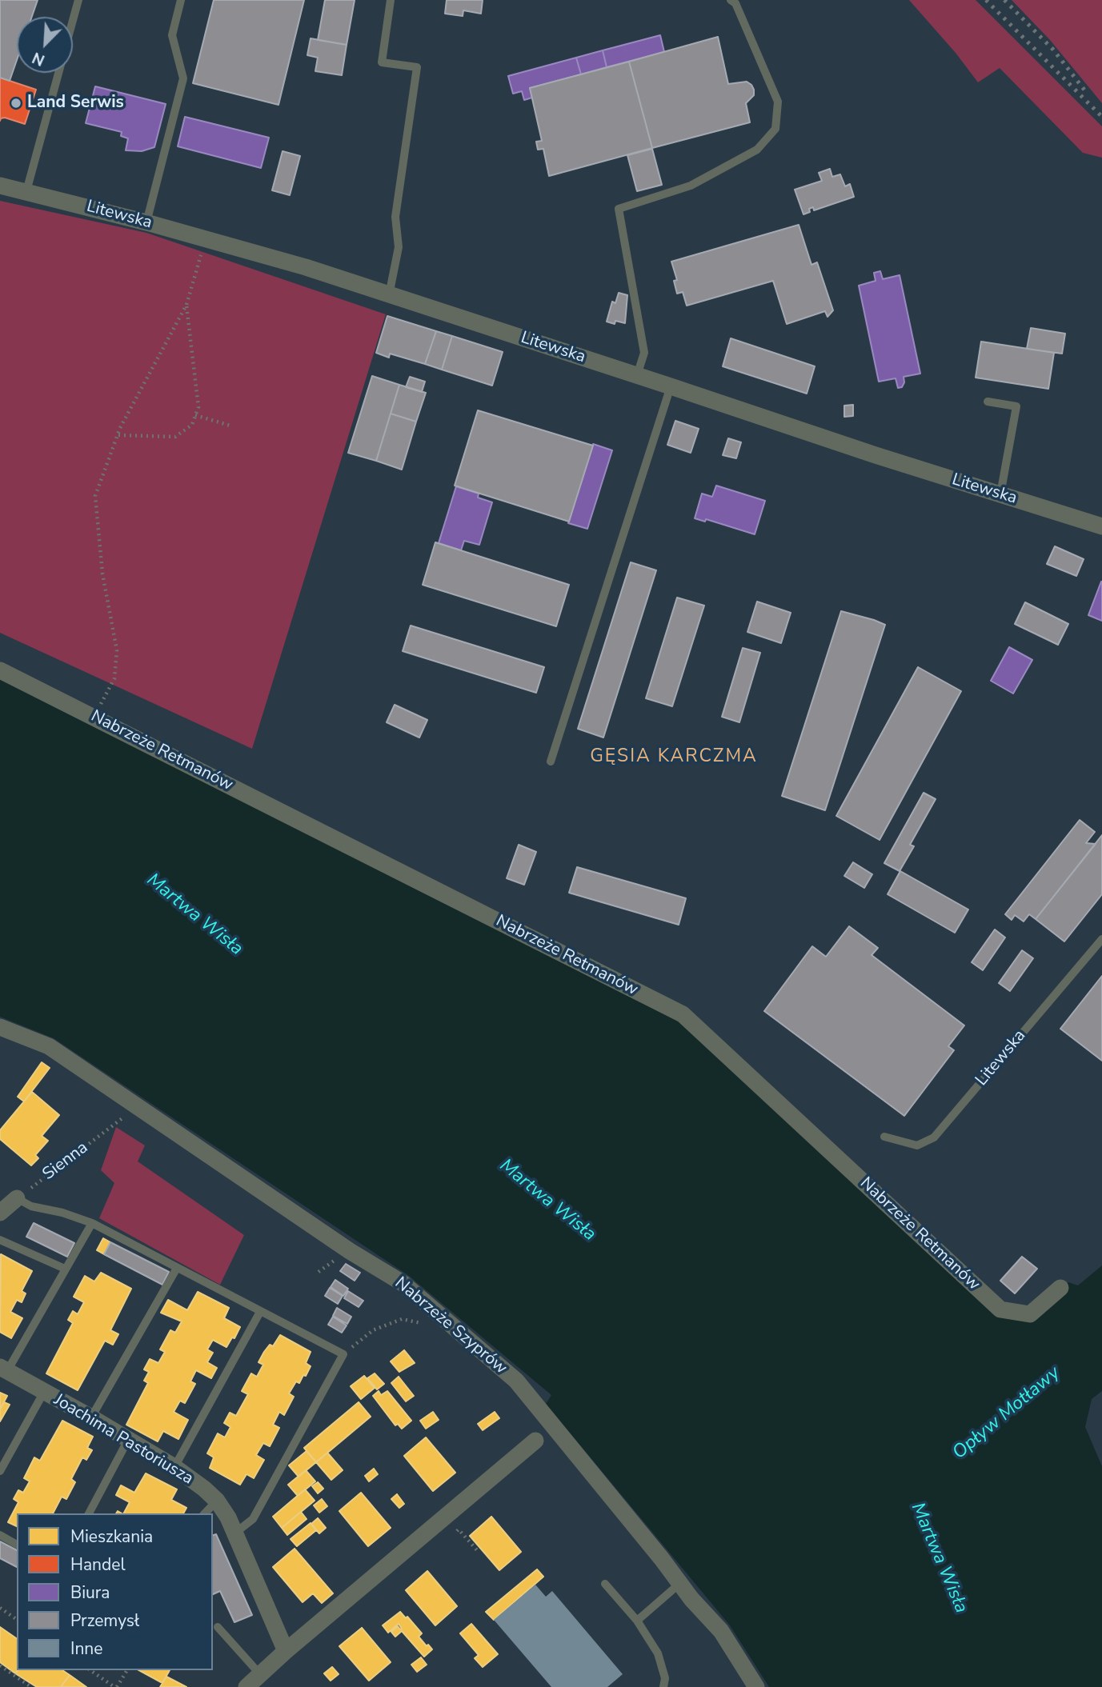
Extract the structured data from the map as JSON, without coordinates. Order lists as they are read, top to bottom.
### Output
{
  "streets": {
    "street": [
      "Litewska",
      "Nabrzeże Retmanów",
      "Nabrzeże Szyprów",
      "Joachima Pastoriusza"
    ],
    "path": ["Sienna"]
  },
  "districts": ["GĘSIA KARCZMA"],
  "water": ["Martwa Wisła", "Opływ Motławy"],
  "places": ["Land Serwis"],
  "legend": [
    "Mieszkania",
    "Handel",
    "Biura",
    "Przemysł",
    "Inne"
  ],
  "north": "bottom left"
}
